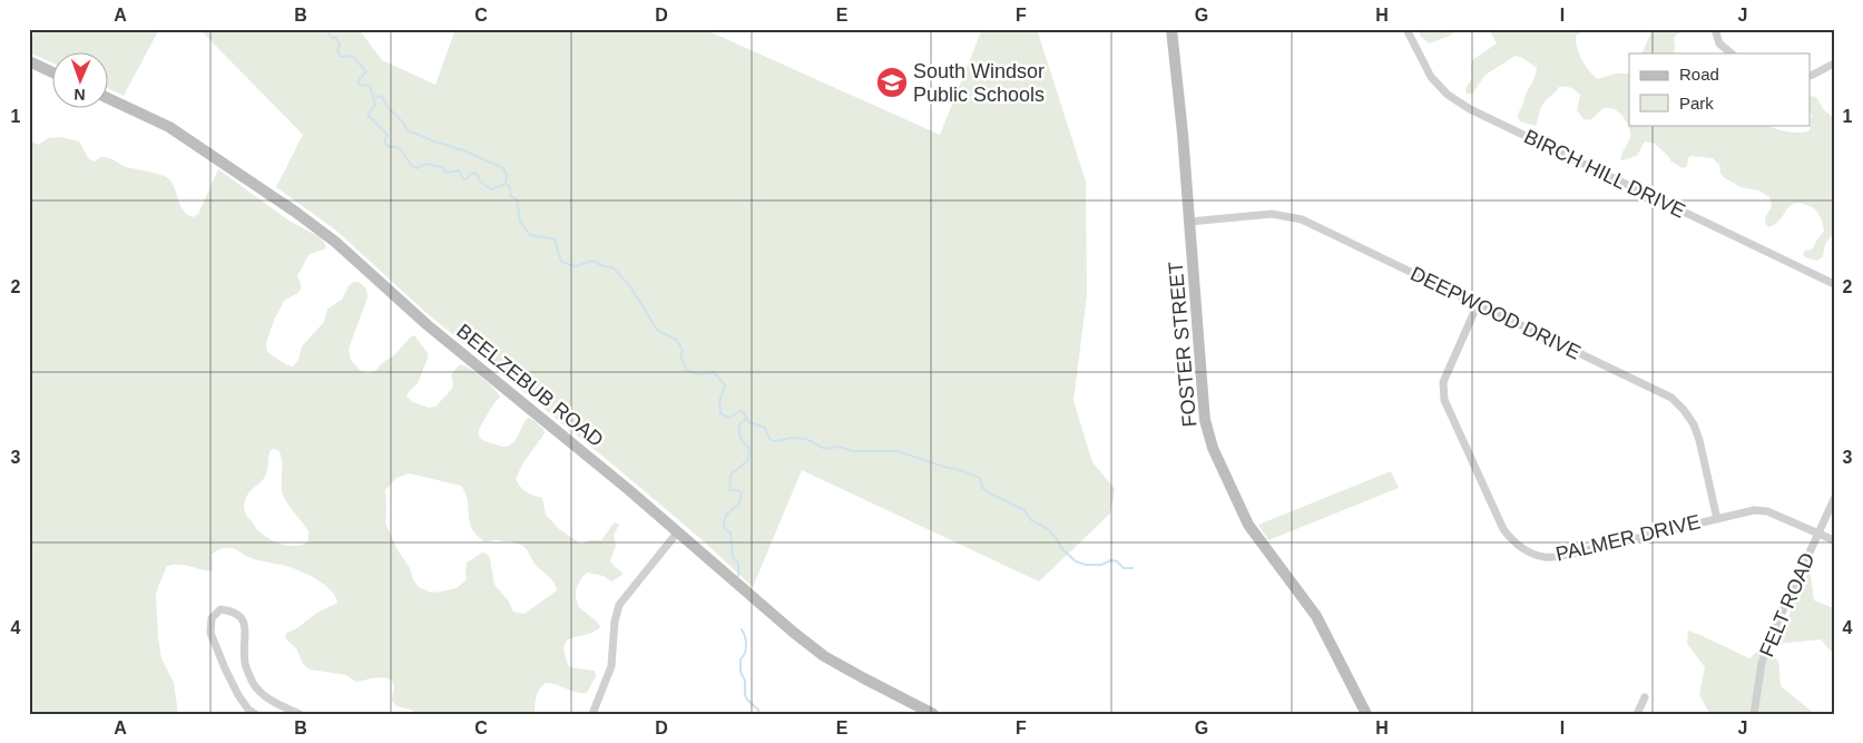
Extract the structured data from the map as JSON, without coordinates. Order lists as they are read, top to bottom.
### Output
{
  "streets": {
    "street": [
      "BIRCH HILL DRIVE",
      "DEEPWOOD DRIVE",
      "FOSTER STREET",
      "BEELZEBUB ROAD",
      "PALMER DRIVE",
      "FELT ROAD"
    ]
  },
  "crossings": [
    ["DEEPWOOD DRIVE", "FOSTER STREET"],
    ["DEEPWOOD DRIVE", "PALMER DRIVE"],
    ["PALMER DRIVE", "FELT ROAD"]
  ],
  "places": {
    "school or university": ["South Windsor Public Schools"]
  },
  "legend": ["Road", "Park"],
  "north": "bottom",
  "grid": {
    "columns": [
      "A",
      "B",
      "C",
      "D",
      "E",
      "F",
      "G",
      "H",
      "I",
      "J"
    ],
    "rows": [
      "1",
      "2",
      "3",
      "4"
    ]
  }
}
